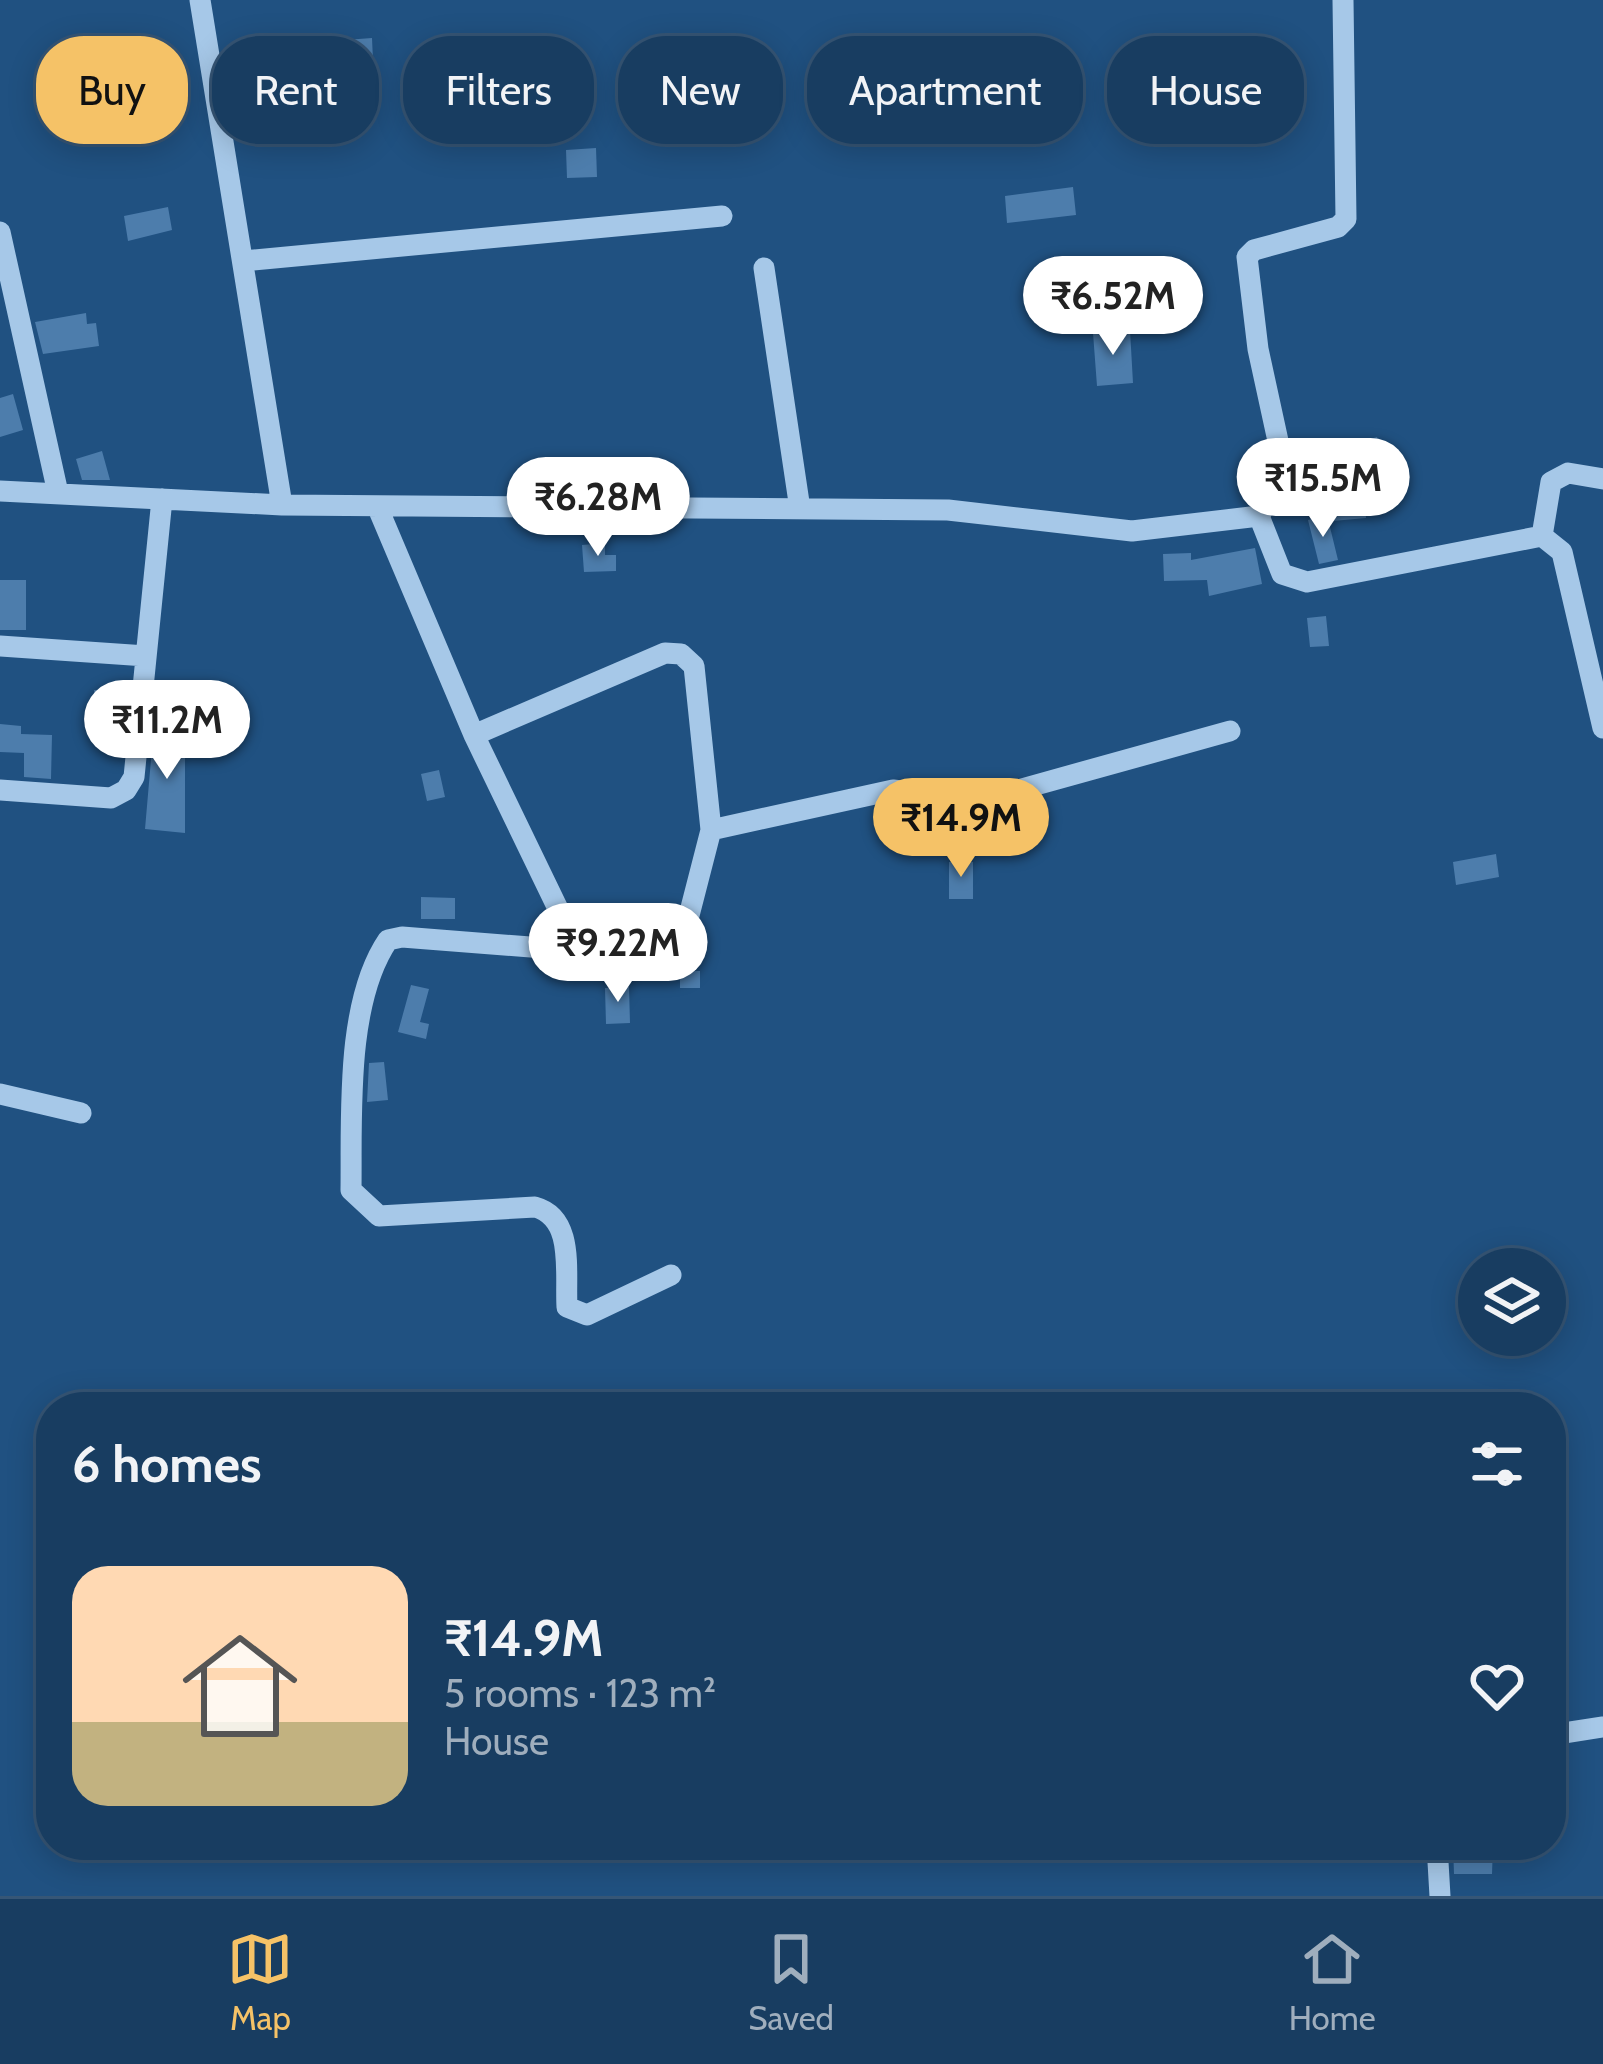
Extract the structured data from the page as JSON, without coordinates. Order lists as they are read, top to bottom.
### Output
{
  "page": {
    "chip": [
      "Buy",
      "Rent",
      "Filters",
      "New",
      "Apartment",
      "House"
    ],
    "price": [
      "₹6.52M",
      "₹15.5M",
      "₹6.28M",
      "₹11.2M",
      "₹14.9M",
      "₹9.22M"
    ],
    "heading": "6 homes",
    "list": [
      {
        "name": "₹14.9M",
        "note": "5 rooms · 123 m² · House"
      }
    ],
    "tabs": ["Map", "Saved", "Home"]
  }
}
